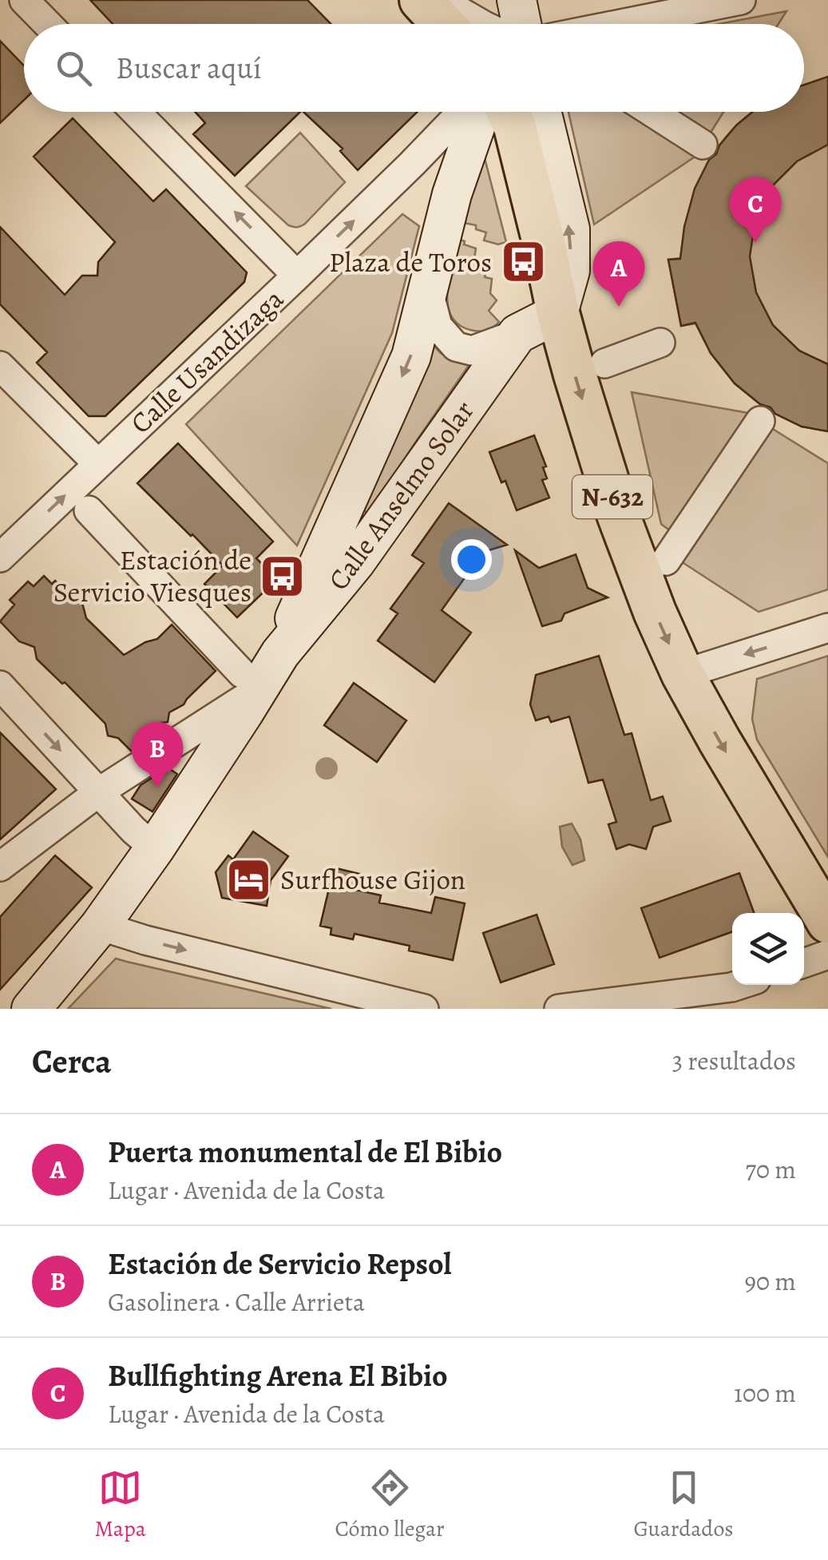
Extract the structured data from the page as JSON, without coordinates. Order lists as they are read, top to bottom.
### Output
{
  "streets": {
    "main road": ["Calle Anselmo Solar", "N-632"],
    "street": ["Calle Usandizaga"]
  },
  "one_way": ["Calle Usandizaga"],
  "places": {
    "bus stop": ["Plaza de Toros", "Estación de Servicio Viesques"],
    "hotel": ["Surfhouse Gijon"]
  },
  "page": {
    "search": "Buscar aquí",
    "pins": ["C", "A", "B"],
    "heading": ["Cerca", "3 resultados"],
    "list": [
      {
        "mark": "A",
        "name": "Puerta monumental de El Bibio",
        "note": "Lugar · Avenida de la Costa",
        "value": "70 m"
      },
      {
        "mark": "B",
        "name": "Estación de Servicio Repsol",
        "note": "Gasolinera · Calle Arrieta",
        "value": "90 m"
      },
      {
        "mark": "C",
        "name": "Bullfighting Arena El Bibio",
        "note": "Lugar · Avenida de la Costa",
        "value": "100 m"
      }
    ],
    "nav": ["Mapa", "Cómo llegar", "Guardados"]
  }
}
